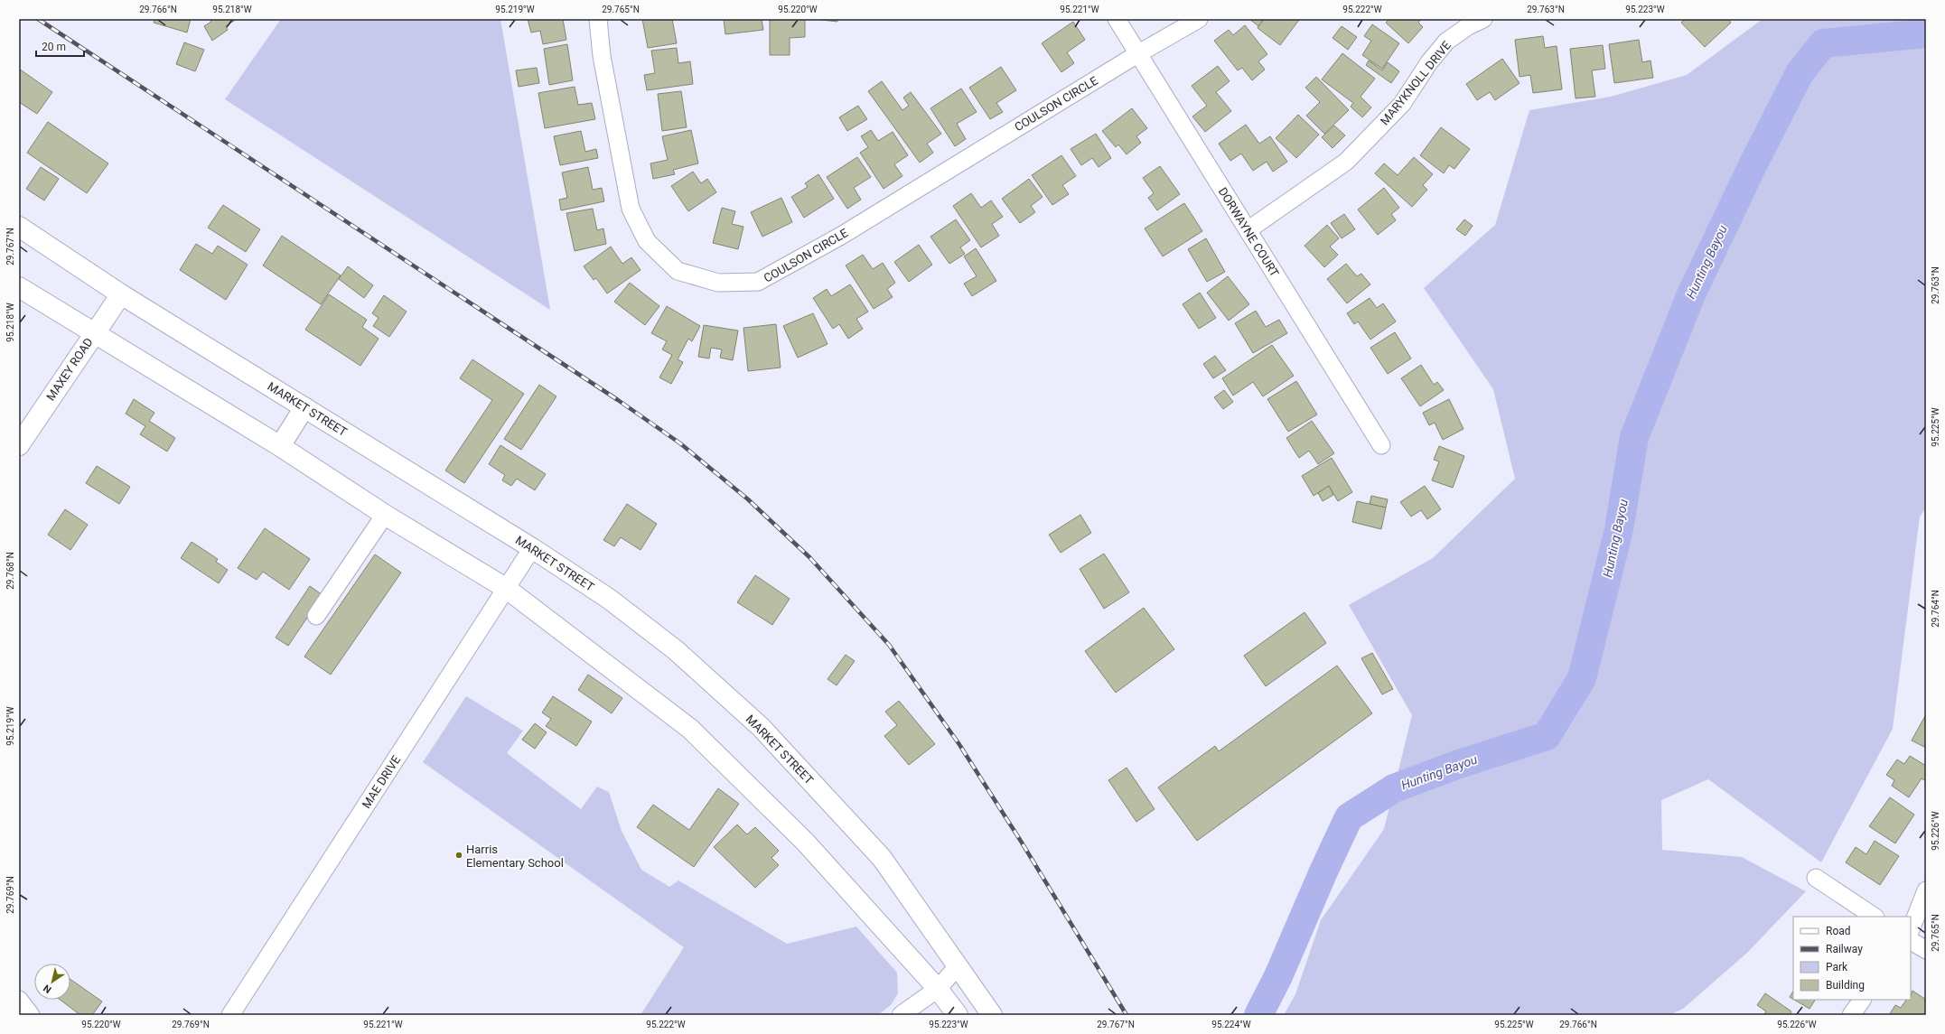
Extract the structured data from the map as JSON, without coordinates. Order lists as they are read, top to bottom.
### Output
{
  "streets": {
    "main road": ["MAXEY ROAD", "MARKET STREET"],
    "street": [
      "MARYKNOLL DRIVE",
      "COULSON CIRCLE",
      "DORWAYNE COURT",
      "MAE DRIVE"
    ]
  },
  "crossings": [
    ["MARYKNOLL DRIVE", "DORWAYNE COURT"],
    ["COULSON CIRCLE", "DORWAYNE COURT"],
    ["MAXEY ROAD", "MARKET STREET"],
    ["MARKET STREET", "MAE DRIVE"]
  ],
  "water": ["Hunting Bayou"],
  "places": ["Harris Elementary School"],
  "legend": [
    "Road",
    "Railway",
    "Park",
    "Building"
  ],
  "scale_bar": "20 m",
  "north": "bottom left",
  "coordinates": [
    "29.766°N",
    "95.218°W",
    "95.219°W",
    "29.765°N",
    "95.220°W",
    "95.221°W",
    "95.222°W",
    "29.763°N",
    "95.223°W",
    "29.767°N",
    "95.225°W",
    "29.768°N",
    "29.764°N",
    "95.226°W",
    "29.769°N",
    "95.224°W"
  ]
}
